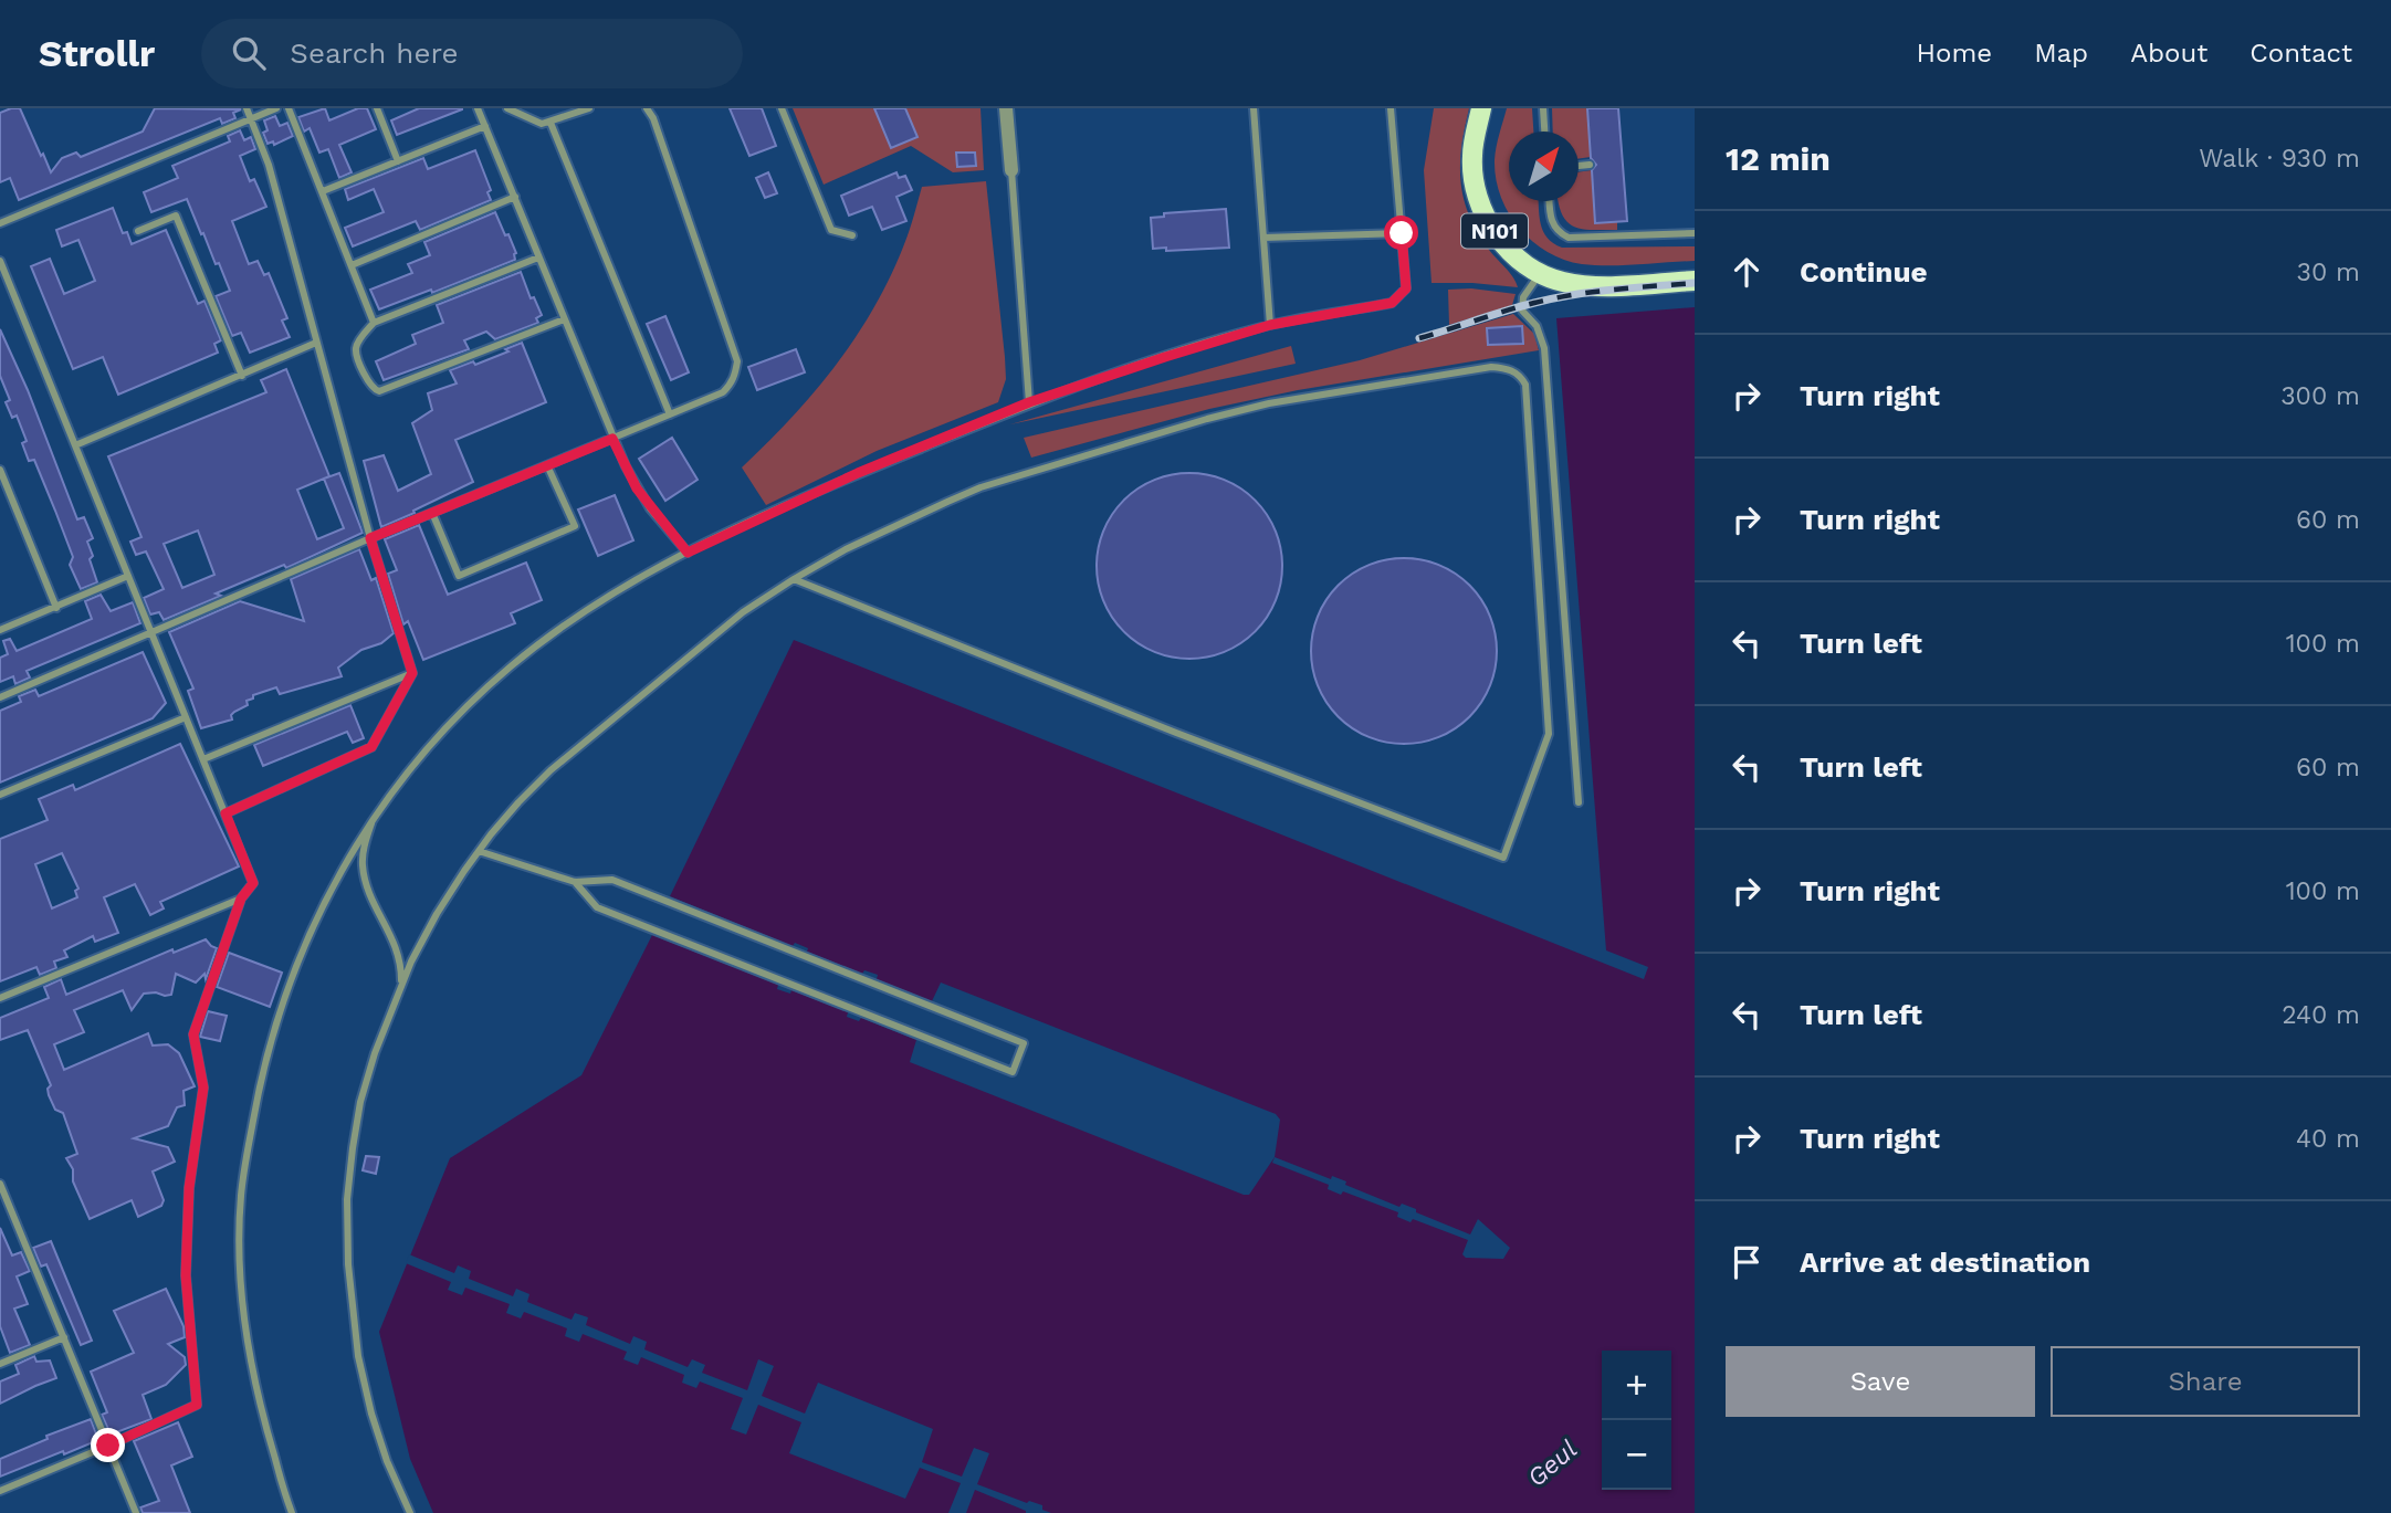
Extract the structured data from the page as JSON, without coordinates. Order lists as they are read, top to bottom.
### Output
{
  "streets": {
    "main road": ["N101"]
  },
  "water": ["Geul"],
  "north": "top right",
  "page": {
    "header": "Strollr",
    "search": "Search here",
    "nav": [
      "Home",
      "Map",
      "About",
      "Contact"
    ],
    "heading": ["12 min", "Walk · 930 m"],
    "list": [
      ["Continue", "30 m"],
      ["Turn right", "300 m"],
      ["Turn right", "60 m"],
      ["Turn left", "100 m"],
      ["Turn left", "60 m"],
      ["Turn right", "100 m"],
      ["Turn left", "240 m"],
      ["Turn right", "40 m"],
      "Arrive at destination"
    ],
    "buttons": ["Save", "Share"],
    "map_buttons": ["+", "−"]
  }
}
